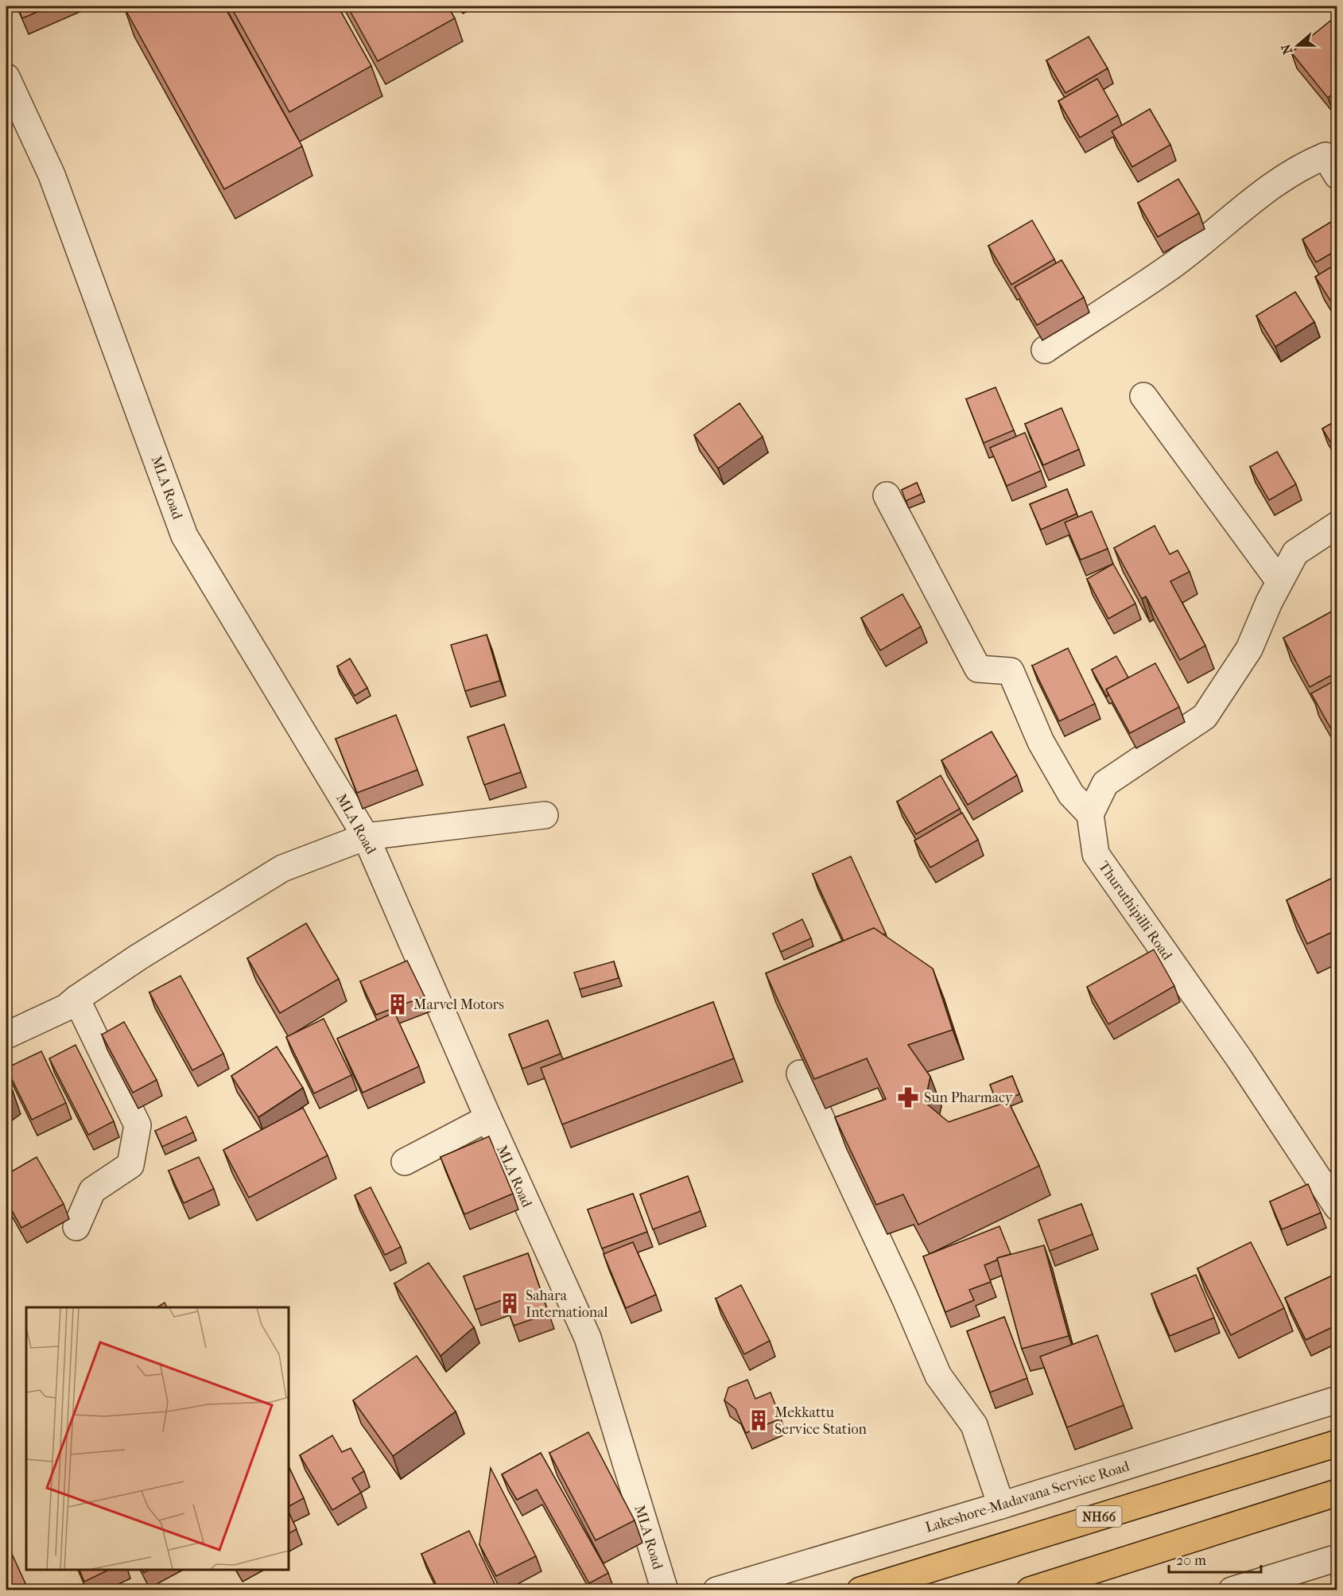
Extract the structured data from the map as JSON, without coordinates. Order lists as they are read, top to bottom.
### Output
{
  "streets": {
    "highway": ["NH66"],
    "street": ["MLA Road", "Thuruthipilli Road", "Lakeshore-Madavana Service Road"]
  },
  "places": {
    "building": ["Marvel Motors", "Sahara International", "Mekkattu Service Station"],
    "pharmacy": ["Sun Pharmacy"]
  },
  "scale_bar": "20 m",
  "north": "left"
}
